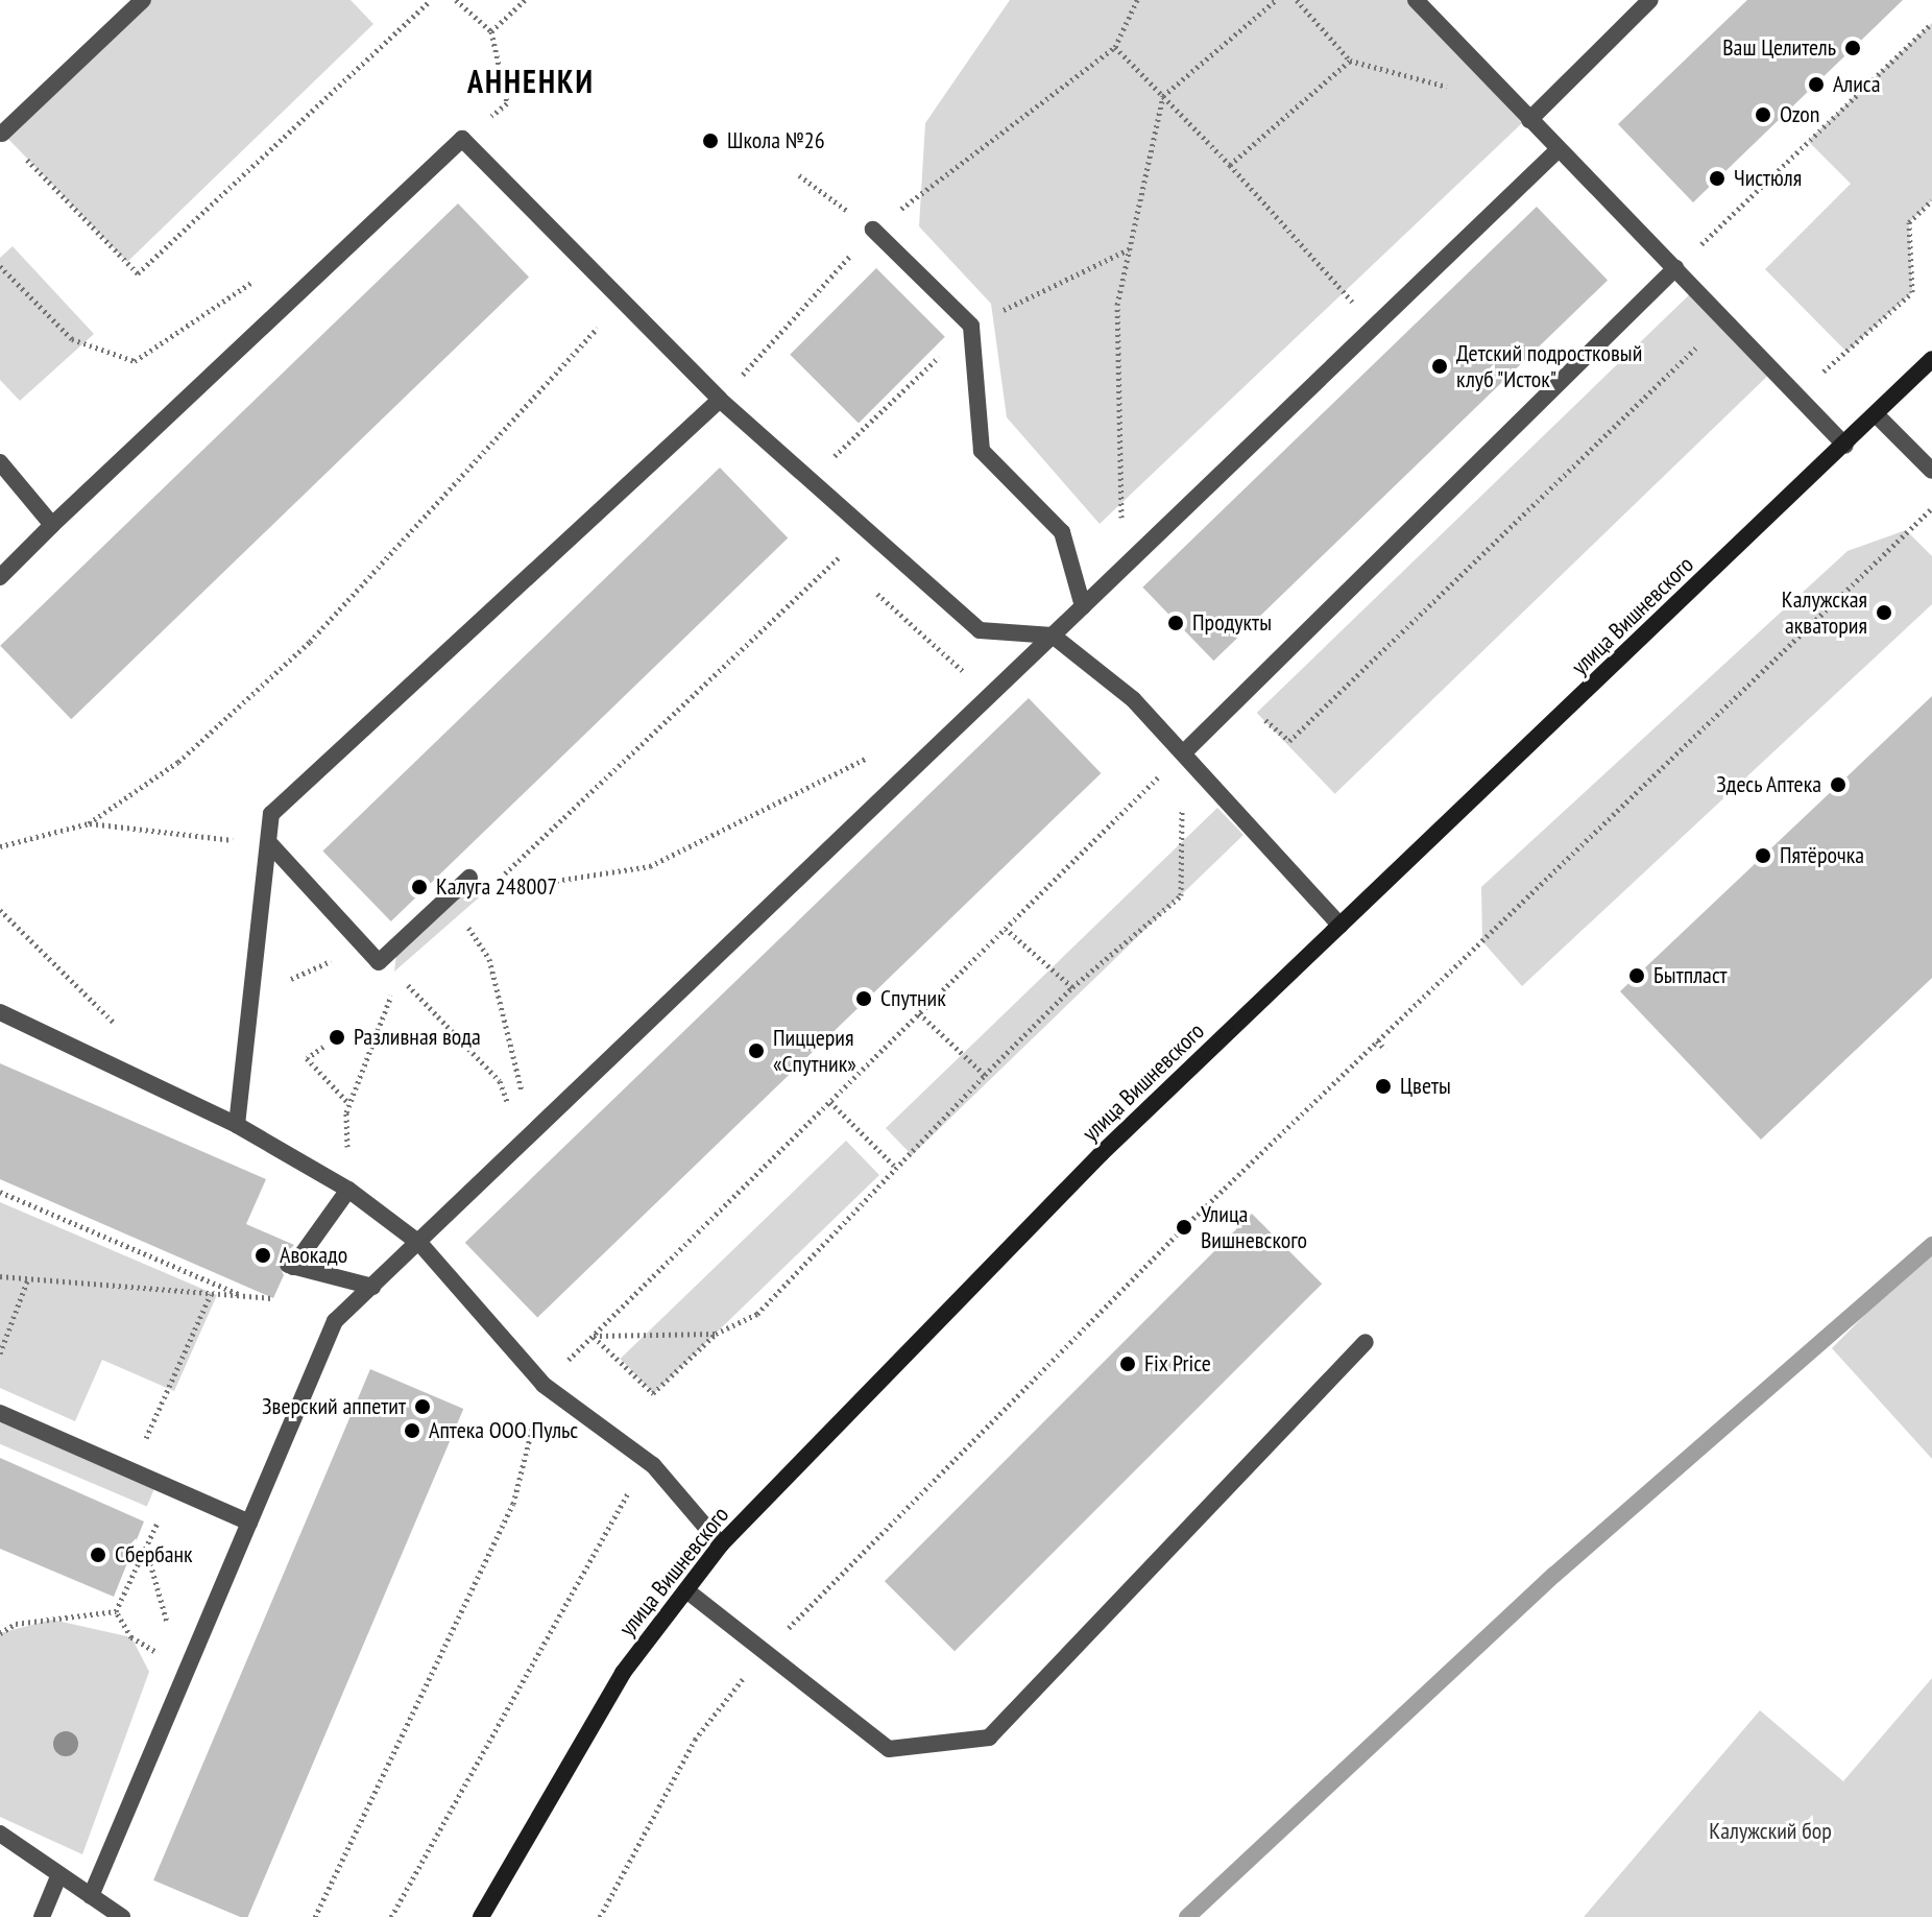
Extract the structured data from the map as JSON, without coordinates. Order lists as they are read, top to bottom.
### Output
{
  "streets": {
    "street": ["улица Вишневского"]
  },
  "districts": ["АННЕНКИ"],
  "parks": ["Калужский бор"],
  "places": [
    "Ваш Целитель",
    "Алиса",
    "Ozon",
    "Школа №26",
    "Чистюля",
    "Детский подростковый клуб \"Исток\"",
    "Калужская акватория",
    "Продукты",
    "Здесь Аптека",
    "Пятёрочка",
    "Калуга 248007",
    "Бытпласт",
    "Спутник",
    "Разливная вода",
    "Пиццерия «Спутник»",
    "Цветы",
    "Улица Вишневского",
    "Авокадо",
    "Fix Price",
    "Зверский аппетит",
    "Аптека ООО Пульс",
    "Сбербанк"
  ]
}
